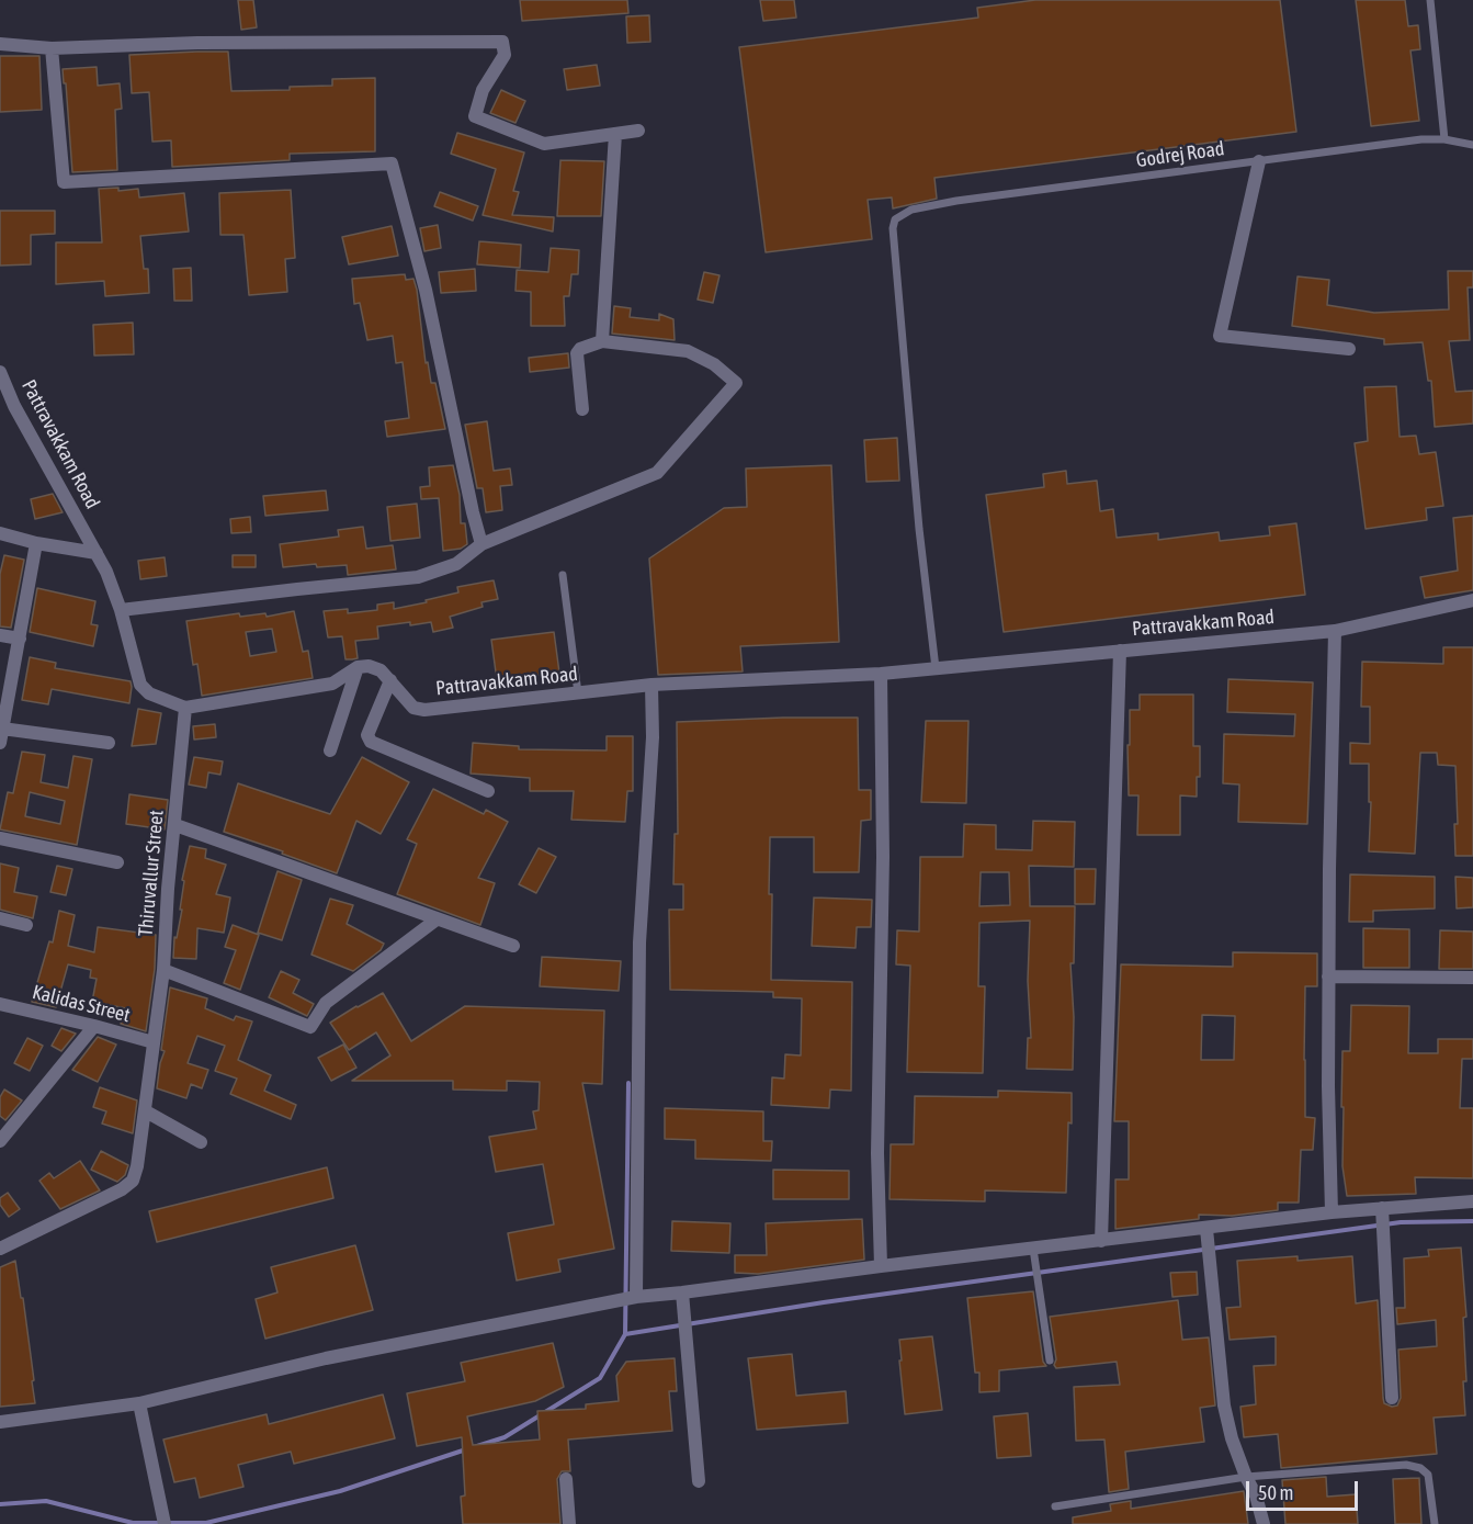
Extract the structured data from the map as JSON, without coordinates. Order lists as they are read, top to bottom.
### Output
{
  "streets": {
    "street": ["Pattravakkam Road", "Thiruvallur Street", "Kalidas Street"],
    "lane": ["Godrej Road"]
  },
  "crossings": [
    ["Godrej Road", "Pattravakkam Road"],
    ["Pattravakkam Road", "Thiruvallur Street"],
    ["Thiruvallur Street", "Kalidas Street"]
  ],
  "scale_bar": "50 m"
}
